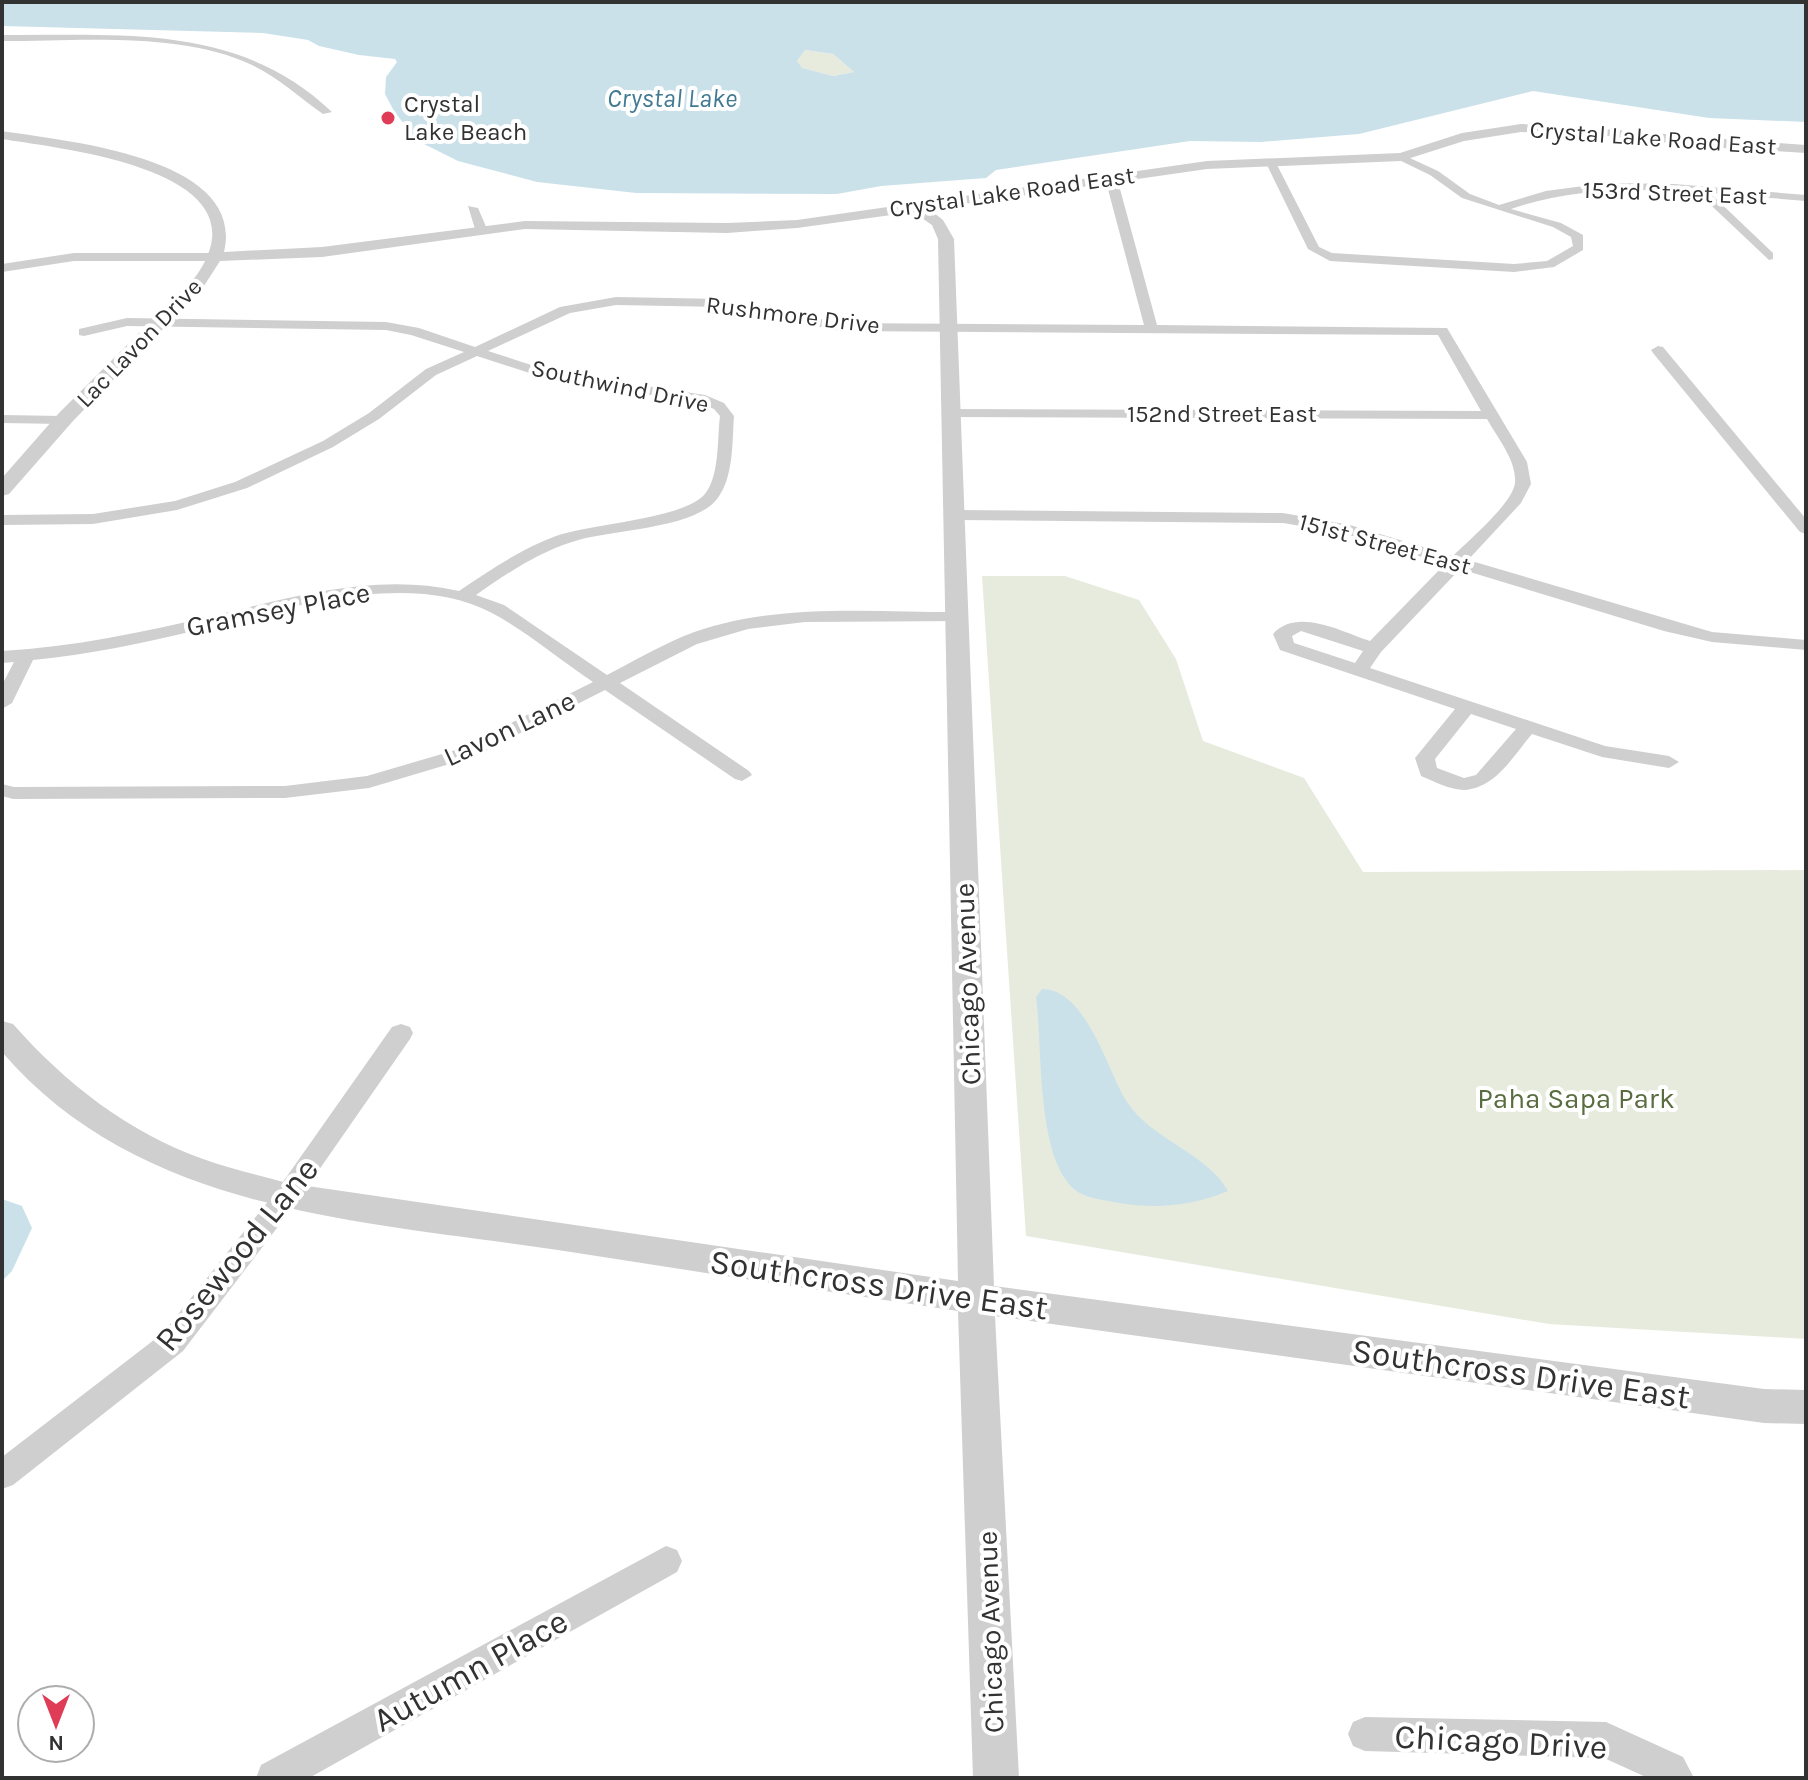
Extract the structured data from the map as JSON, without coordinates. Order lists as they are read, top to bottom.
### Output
{
  "streets": {
    "street": [
      "Crystal Lake Road East",
      "153rd Street East",
      "Rushmore Drive",
      "Lac Lavon Drive",
      "Southwind Drive",
      "152nd Street East",
      "151st Street East",
      "Gramsey Place",
      "Lavon Lane",
      "Chicago Avenue",
      "Rosewood Lane",
      "Southcross Drive East",
      "Autumn Place",
      "Chicago Drive"
    ]
  },
  "crossings": [
    ["Crystal Lake Road East", "Lac Lavon Drive"],
    ["Crystal Lake Road East", "Chicago Avenue"],
    ["Rushmore Drive", "Southwind Drive"],
    ["Rushmore Drive", "152nd Street East"],
    ["Rushmore Drive", "Chicago Avenue"],
    ["Lac Lavon Drive", "Southwind Drive"],
    ["Southwind Drive", "Gramsey Place"],
    ["152nd Street East", "Chicago Avenue"],
    ["151st Street East", "Chicago Avenue"],
    ["Gramsey Place", "Lavon Lane"],
    ["Lavon Lane", "Chicago Avenue"],
    ["Chicago Avenue", "Southcross Drive East"],
    ["Rosewood Lane", "Southcross Drive East"]
  ],
  "water": ["Crystal Lake"],
  "parks": ["Paha Sapa Park"],
  "places": ["Crystal Lake Beach"],
  "north": "bottom"
}
